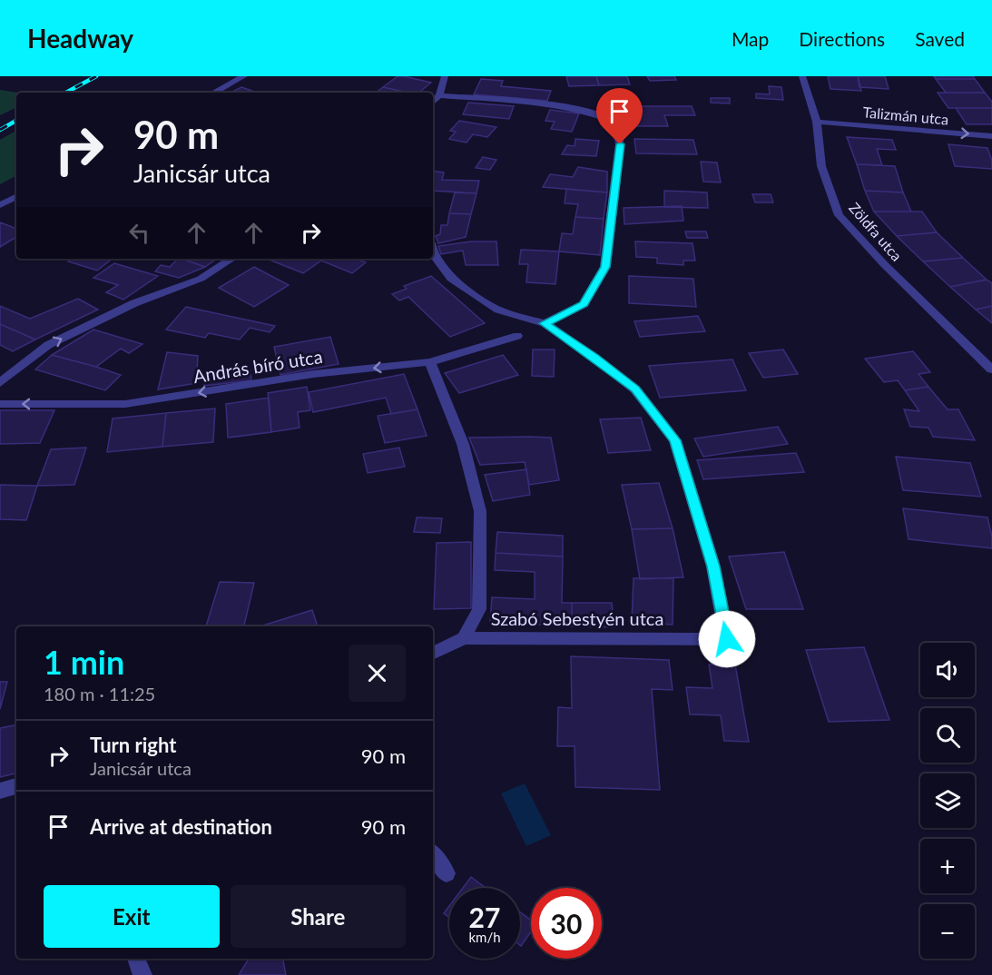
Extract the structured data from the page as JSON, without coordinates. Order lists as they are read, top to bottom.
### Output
{
  "streets": {
    "street": [
      "Talizmán utca",
      "Zöldfa utca",
      "András bíró utca",
      "Szabó Sebestyén utca"
    ]
  },
  "crossings": [
    ["Talizmán utca", "Zöldfa utca"]
  ],
  "one_way": ["Talizmán utca"],
  "page": {
    "header": "Headway",
    "nav": ["Map", "Directions", "Saved"],
    "turn": ["90 m", "Janicsár utca"],
    "heading": ["1 min", "180 m · 11:25"],
    "map_buttons": ["+", "−"],
    "list": [
      {
        "name": "Turn right",
        "note": "Janicsár utca",
        "value": "90 m"
      },
      {
        "name": "Arrive at destination",
        "value": "90 m"
      }
    ],
    "buttons": ["Exit", "Share"],
    "speed": "27 km/h",
    "limit": "30"
  }
}
